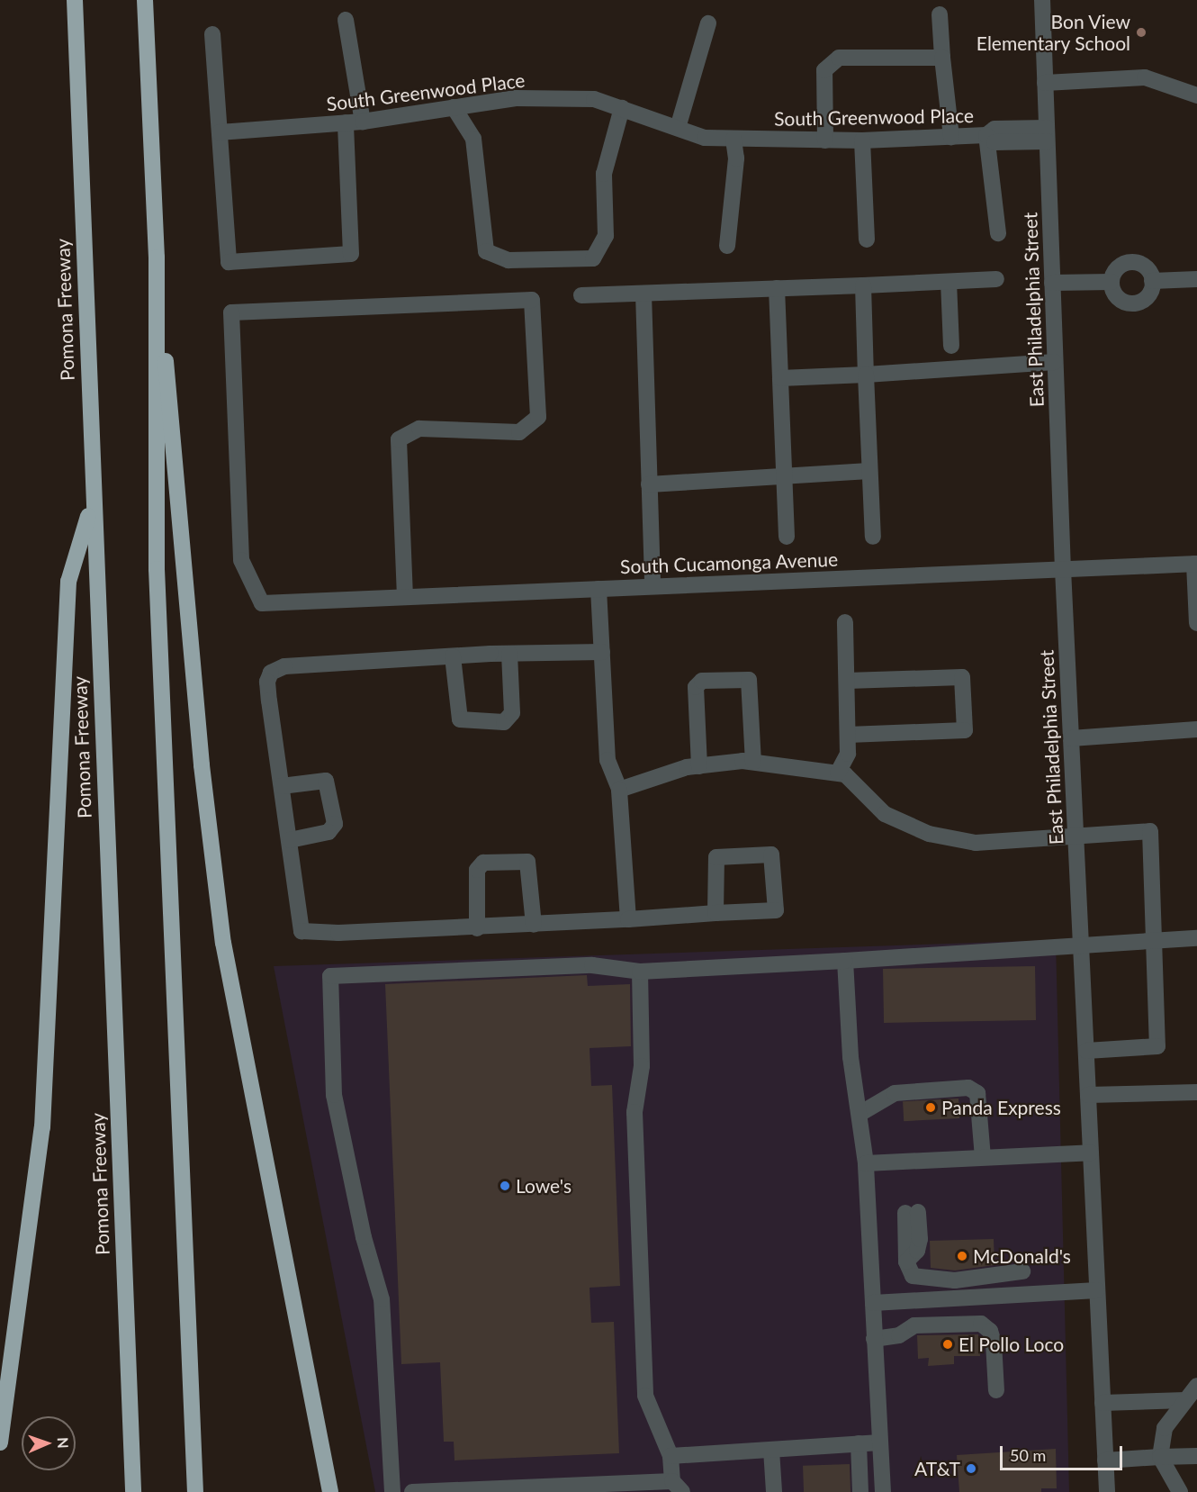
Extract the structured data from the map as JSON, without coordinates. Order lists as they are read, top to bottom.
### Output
{
  "streets": {
    "highway": ["Pomona Freeway"],
    "street": ["South Greenwood Place", "East Philadelphia Street", "South Cucamonga Avenue"]
  },
  "crossings": [
    ["South Greenwood Place", "East Philadelphia Street"],
    ["East Philadelphia Street", "South Cucamonga Avenue"]
  ],
  "places": [
    "Bon View Elementary School",
    "Panda Express",
    "Lowe's",
    "McDonald's",
    "El Pollo Loco",
    "AT&T"
  ],
  "scale_bar": "50 m",
  "north": "right"
}
